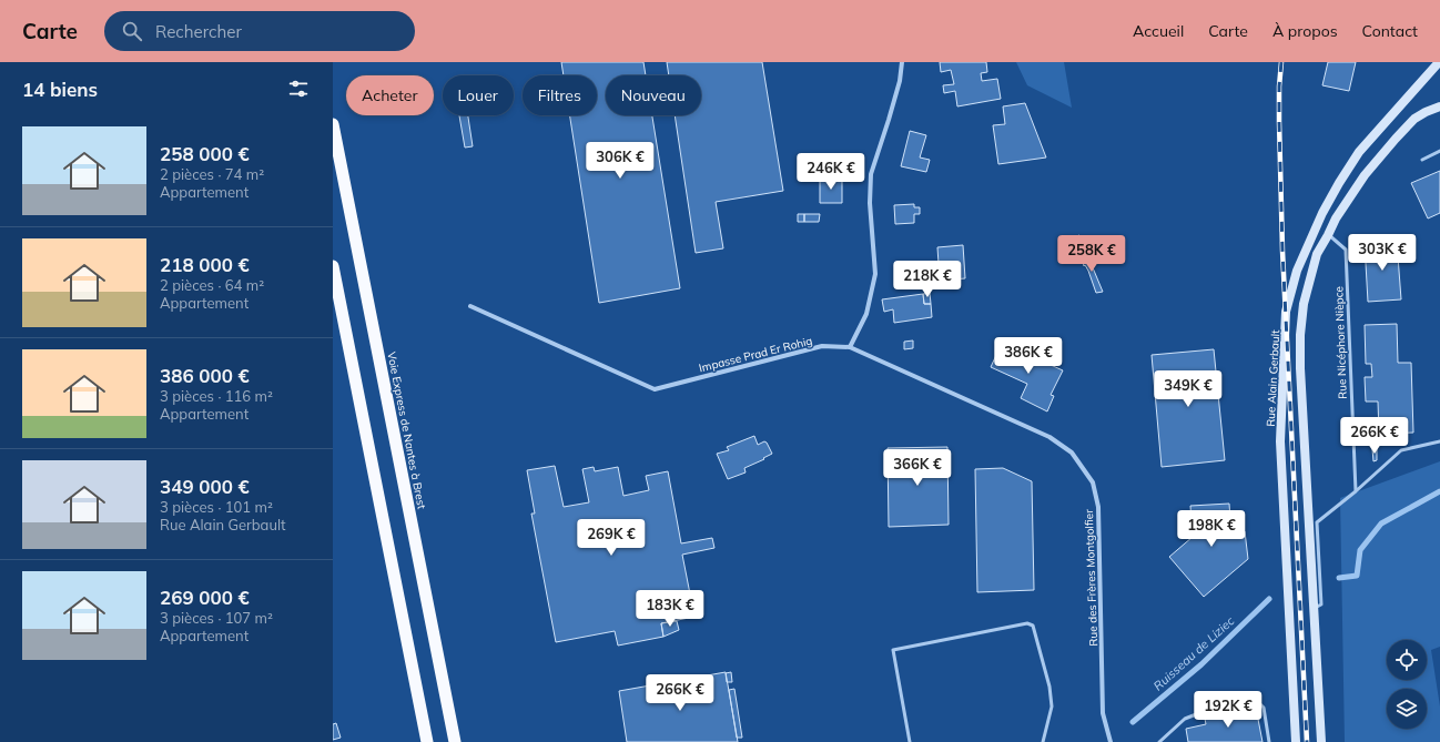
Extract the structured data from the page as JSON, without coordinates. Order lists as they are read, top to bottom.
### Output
{
  "streets": {
    "highway": ["Voie Express de Nantes à Brest"],
    "main road": ["Rue Alain Gerbault"],
    "street": ["Impasse Prad Er Rohig", "Rue des Frères Montgolfier"],
    "lane": ["Rue Nicéphore Nièpce"]
  },
  "crossings": [
    ["Impasse Prad Er Rohig", "Rue des Frères Montgolfier"]
  ],
  "water": ["Ruisseau de Liziec"],
  "page": {
    "header": "Carte",
    "search": "Rechercher",
    "nav": [
      "Accueil",
      "Carte",
      "À propos",
      "Contact"
    ],
    "heading": "14 biens",
    "chip": [
      "Acheter",
      "Louer",
      "Filtres",
      "Nouveau"
    ],
    "list": [
      {
        "name": "258 000 €",
        "note": "2 pièces · 74 m² · Appartement"
      },
      {
        "name": "218 000 €",
        "note": "2 pièces · 64 m² · Appartement"
      },
      {
        "name": "386 000 €",
        "note": "3 pièces · 116 m² · Appartement"
      },
      {
        "name": "349 000 €",
        "note": "3 pièces · 101 m² · Rue Alain Gerbault"
      },
      {
        "name": "269 000 €",
        "note": "3 pièces · 107 m² · Appartement"
      }
    ],
    "price": [
      "306K €",
      "246K €",
      "303K €",
      "258K €",
      "218K €",
      "386K €",
      "349K €",
      "266K €",
      "366K €",
      "198K €",
      "269K €",
      "183K €",
      "266K €",
      "192K €"
    ]
  }
}
